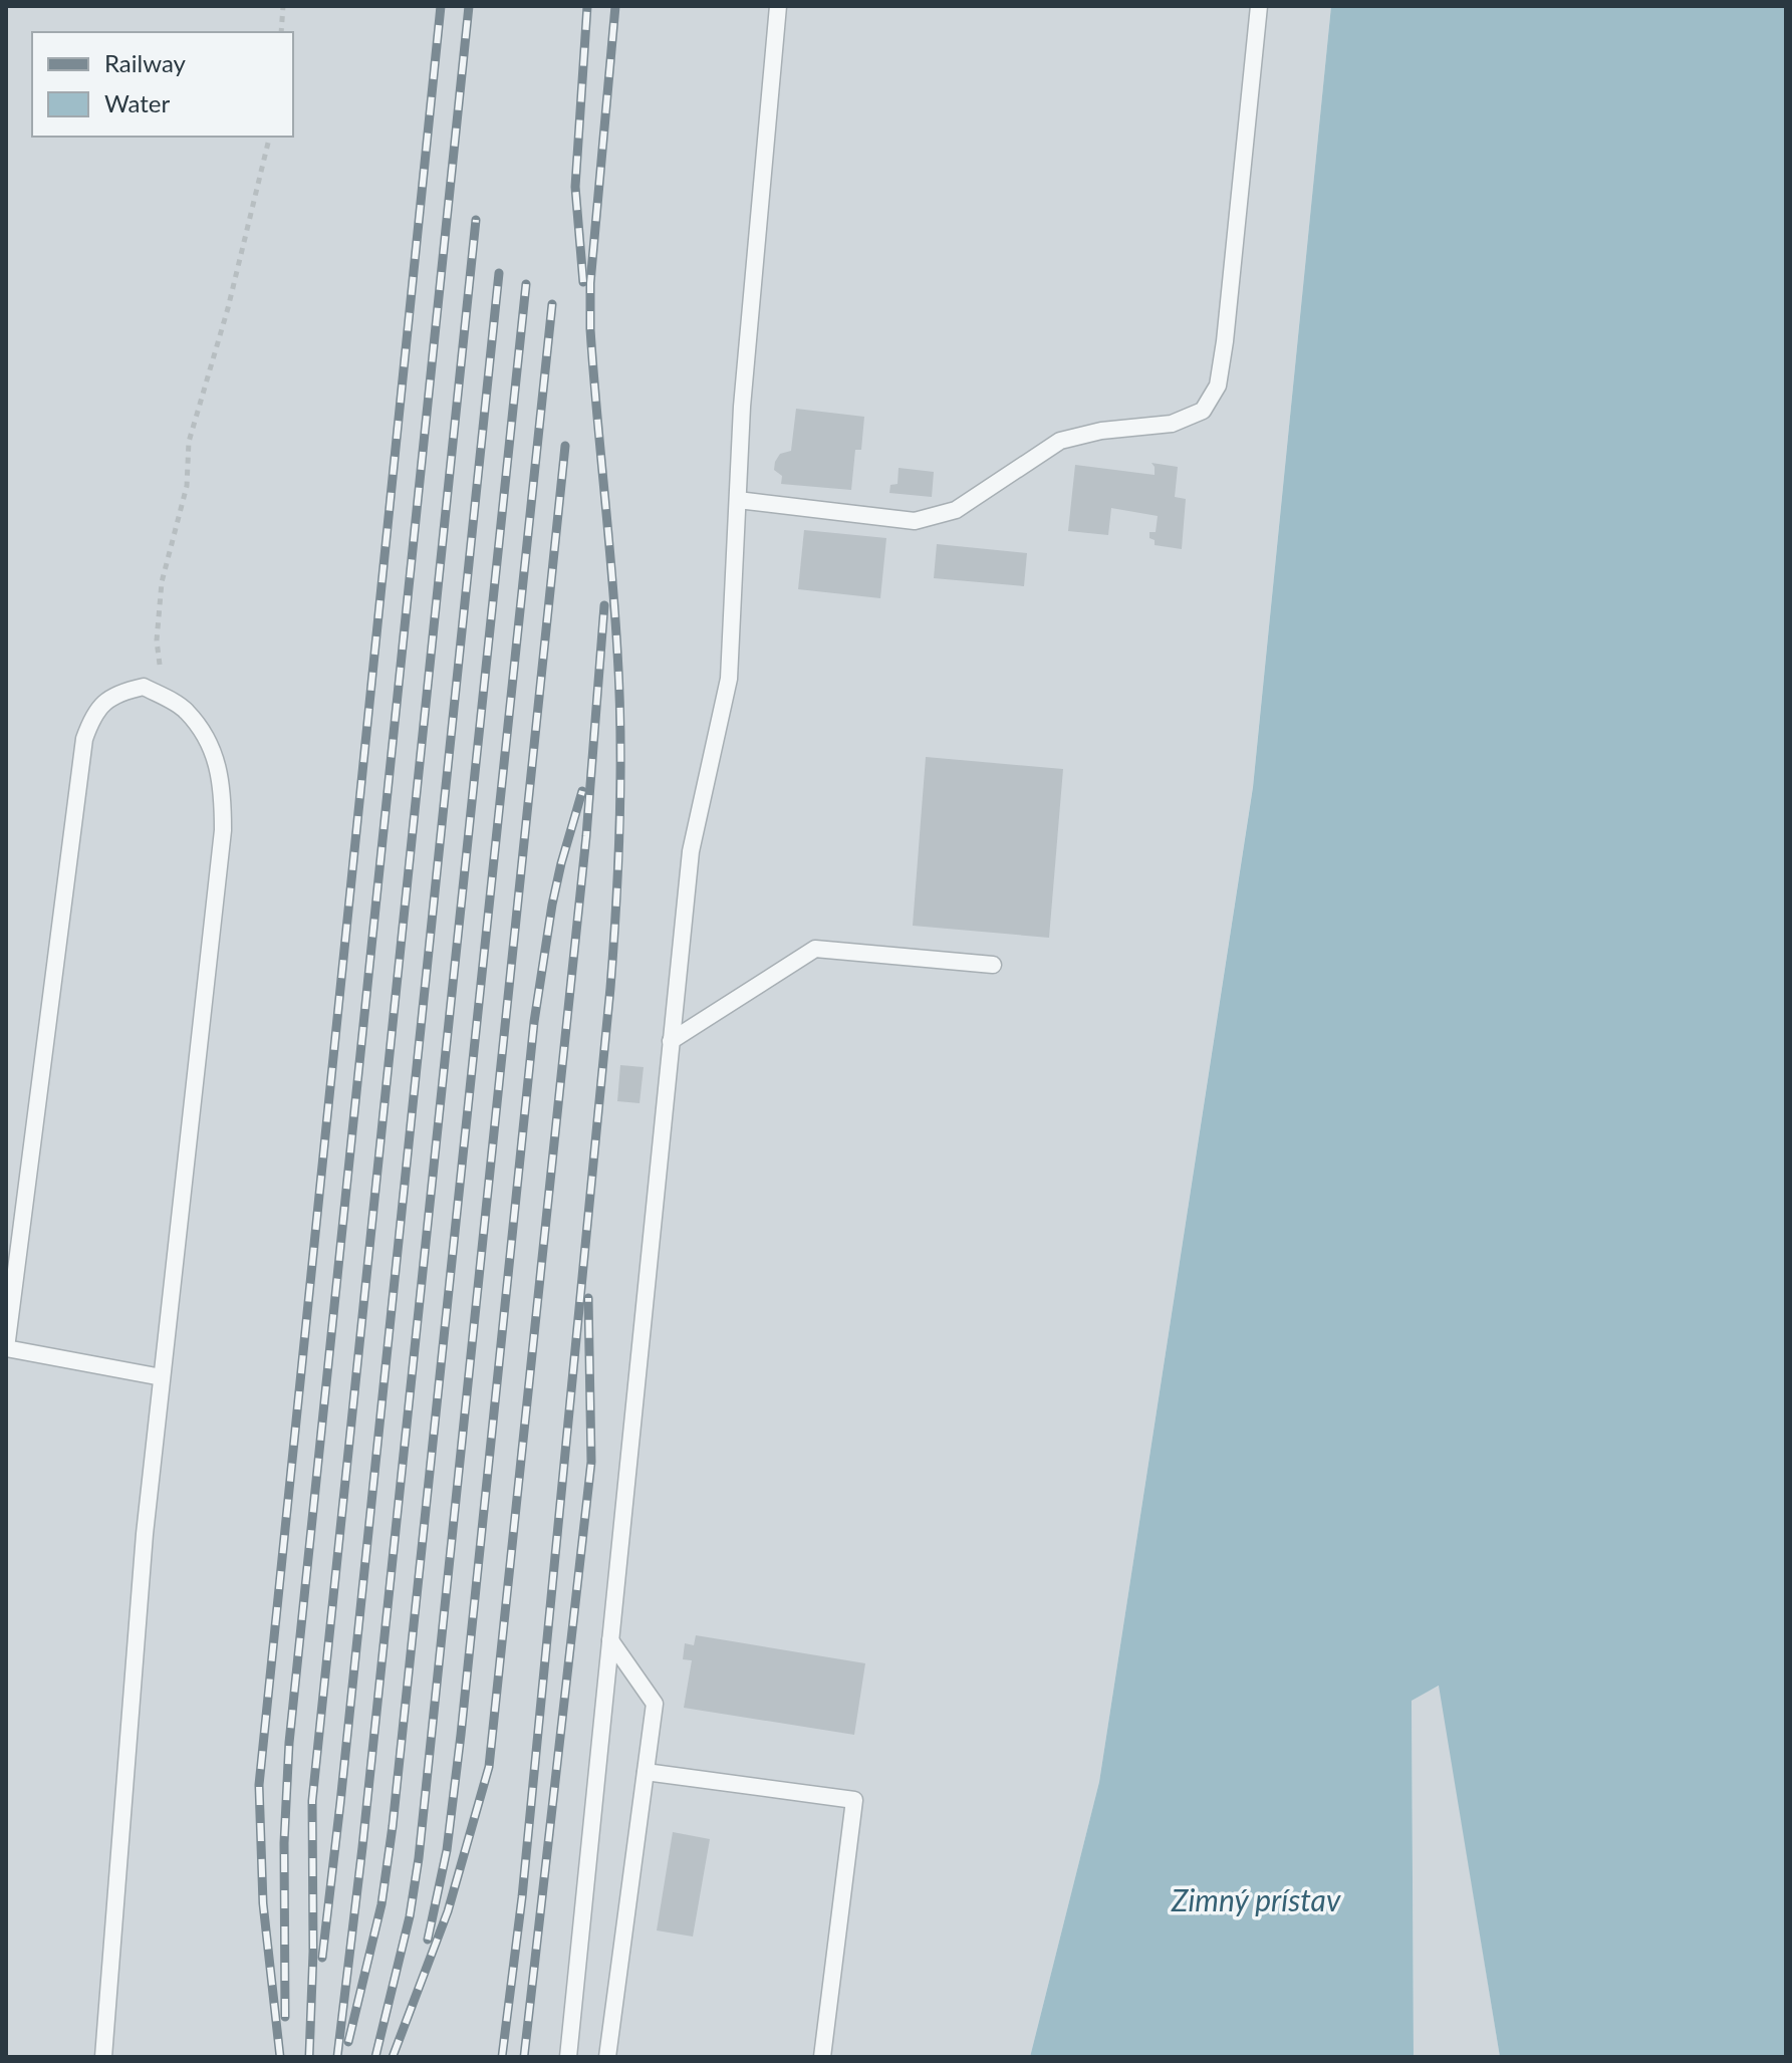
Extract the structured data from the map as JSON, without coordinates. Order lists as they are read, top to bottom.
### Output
{
  "water": ["Zimný prístav"],
  "legend": ["Railway", "Water"]
}
